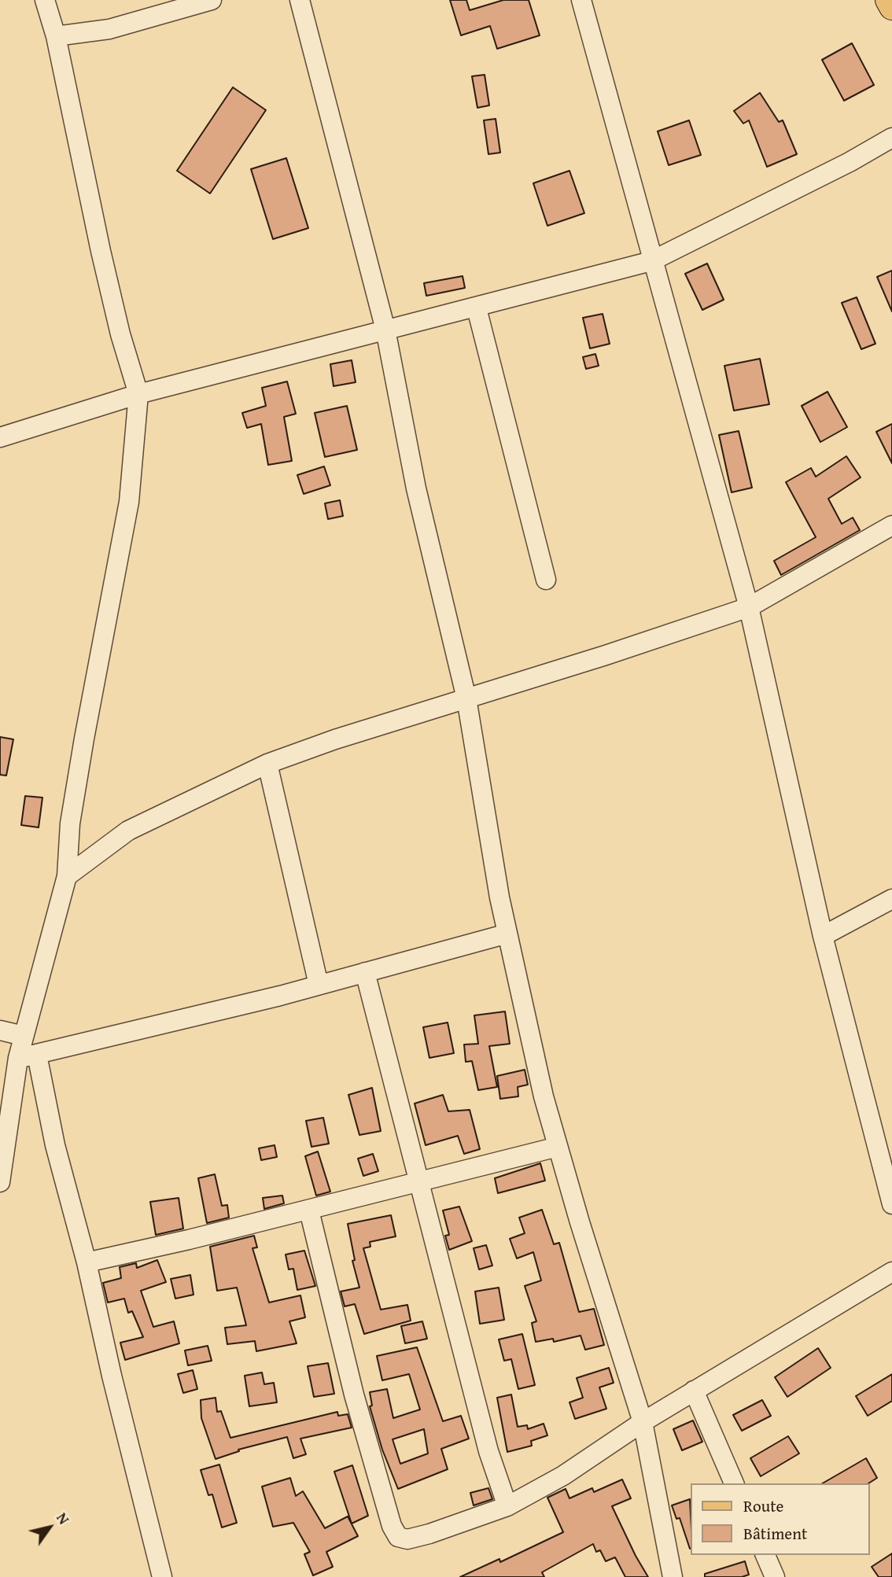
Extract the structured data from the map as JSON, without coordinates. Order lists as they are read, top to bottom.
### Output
{
  "legend": ["Route", "Bâtiment"],
  "north": "top right"
}
